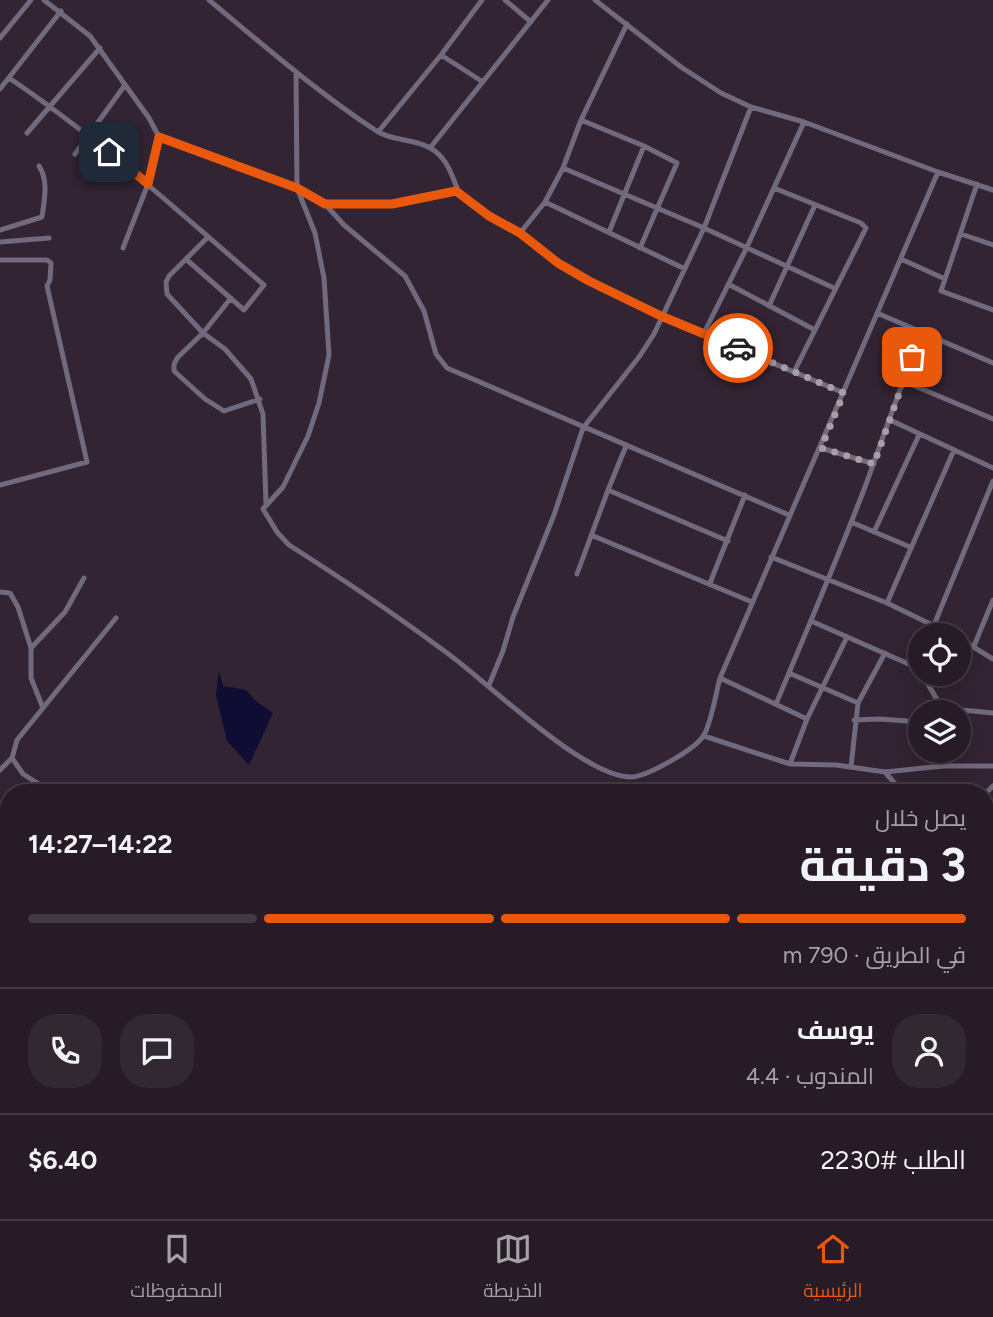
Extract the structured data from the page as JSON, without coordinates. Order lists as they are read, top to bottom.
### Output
{
  "page": {
    "heading": ["3 دقيقة", "يصل خلال", "14:22–14:27"],
    "panel": [
      "يوسف",
      "المندوب · 4.4",
      "الطلب #2230",
      "$6.40"
    ],
    "bar": "في الطريق · 790 m",
    "tabs": ["الرئيسية", "الخريطة", "المحفوظات"]
  }
}
